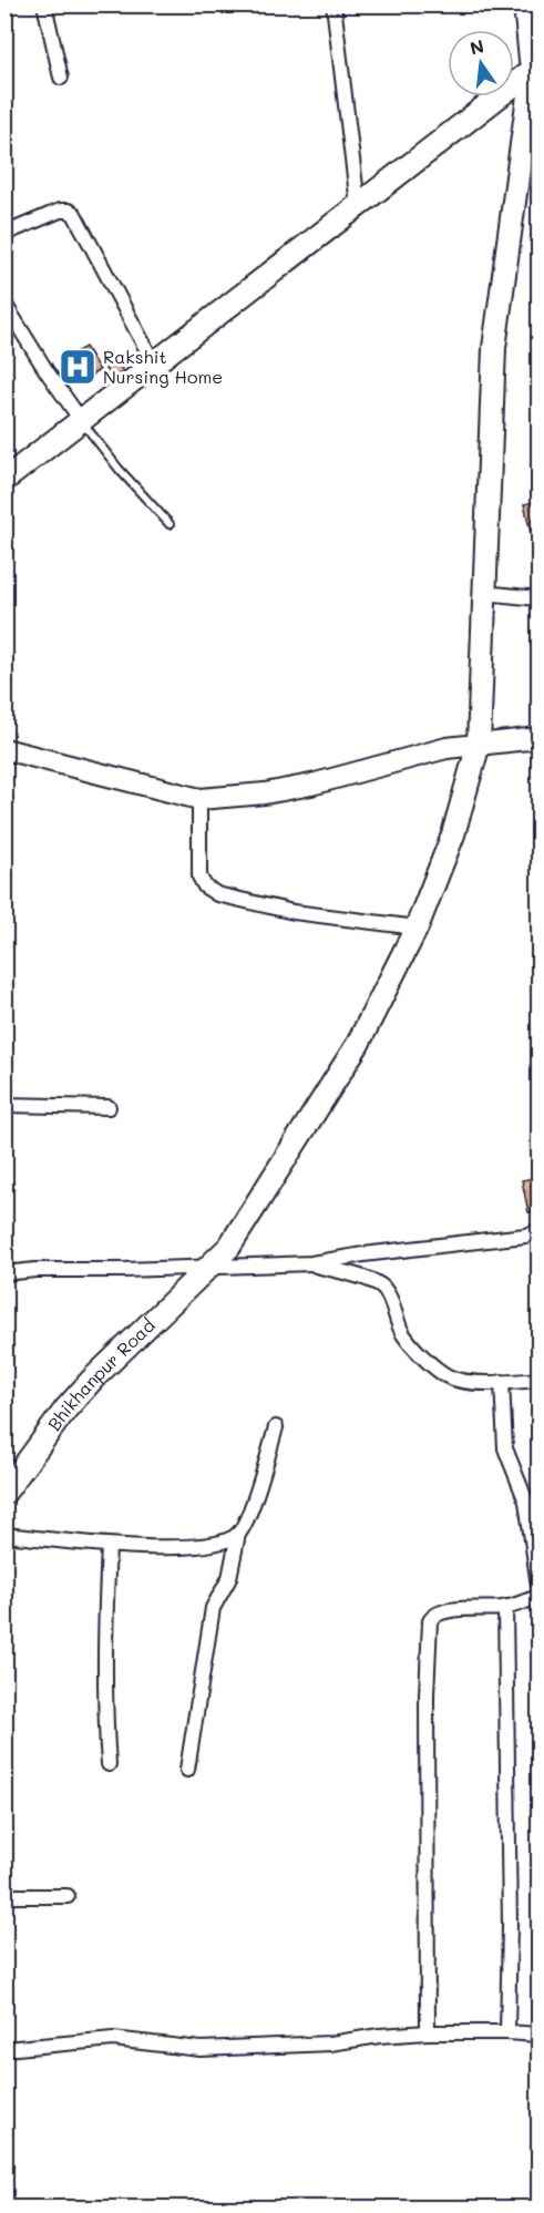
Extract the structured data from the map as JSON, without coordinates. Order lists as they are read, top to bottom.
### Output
{
  "streets": {
    "main road": ["Bhikhanpur Road"]
  },
  "places": {
    "hospital": ["Rakshit Nursing Home"]
  },
  "north": "top"
}
